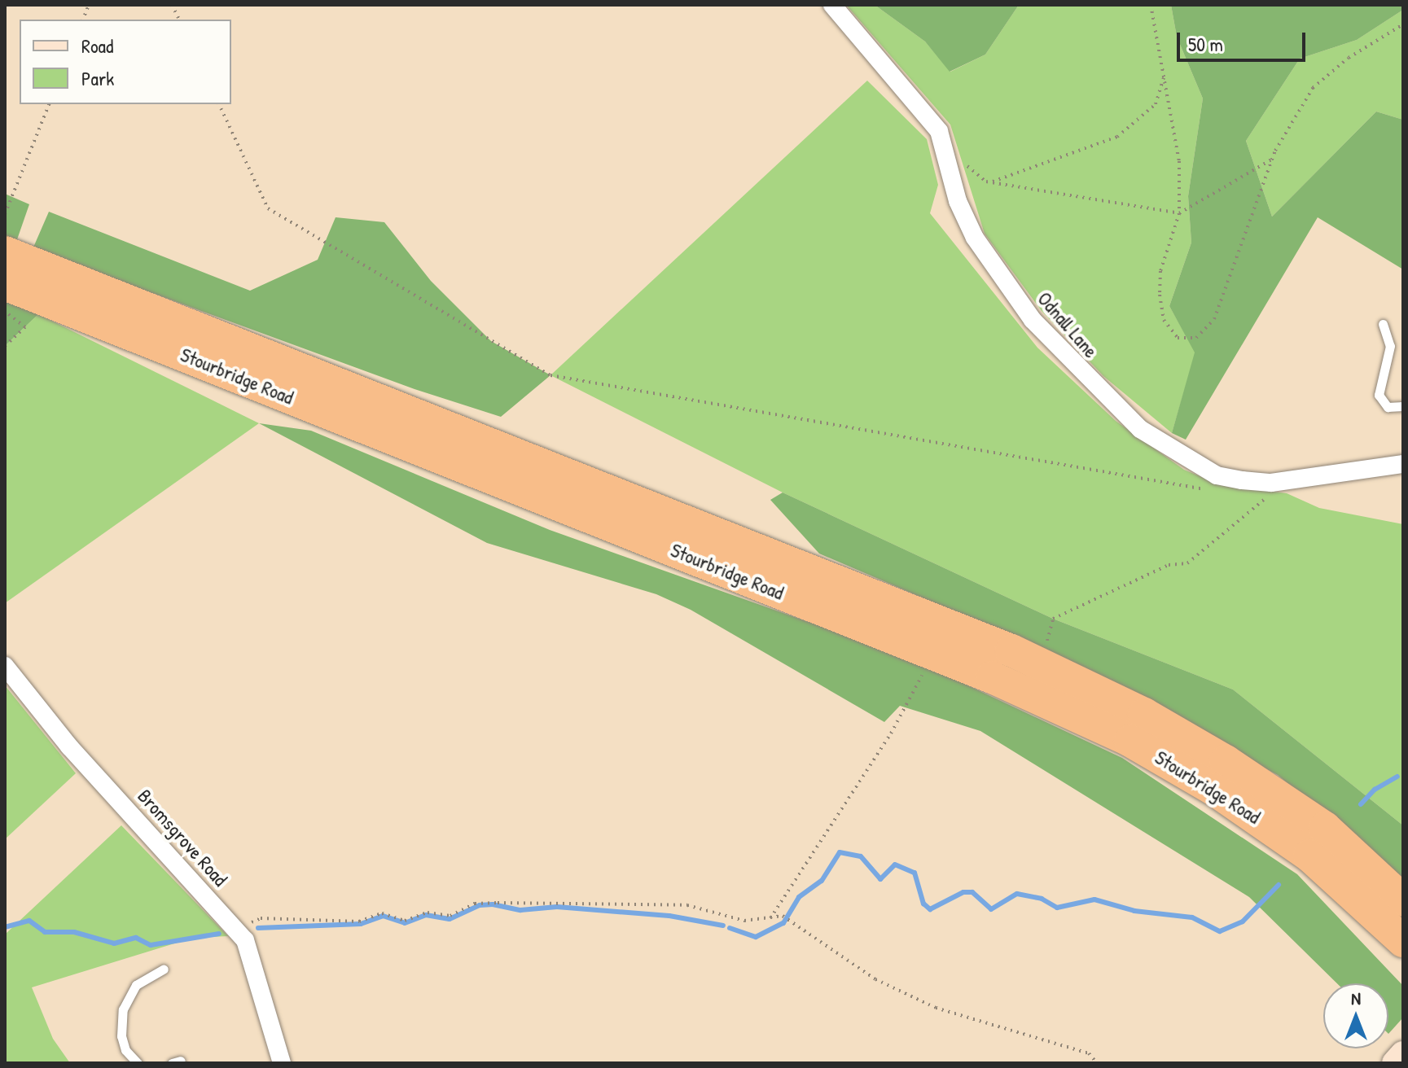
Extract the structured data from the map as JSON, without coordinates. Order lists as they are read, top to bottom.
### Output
{
  "streets": {
    "highway": ["Stourbridge Road"],
    "street": ["Odnall Lane", "Bromsgrove Road"]
  },
  "legend": ["Road", "Park"],
  "scale_bar": "50 m",
  "north": "top"
}
